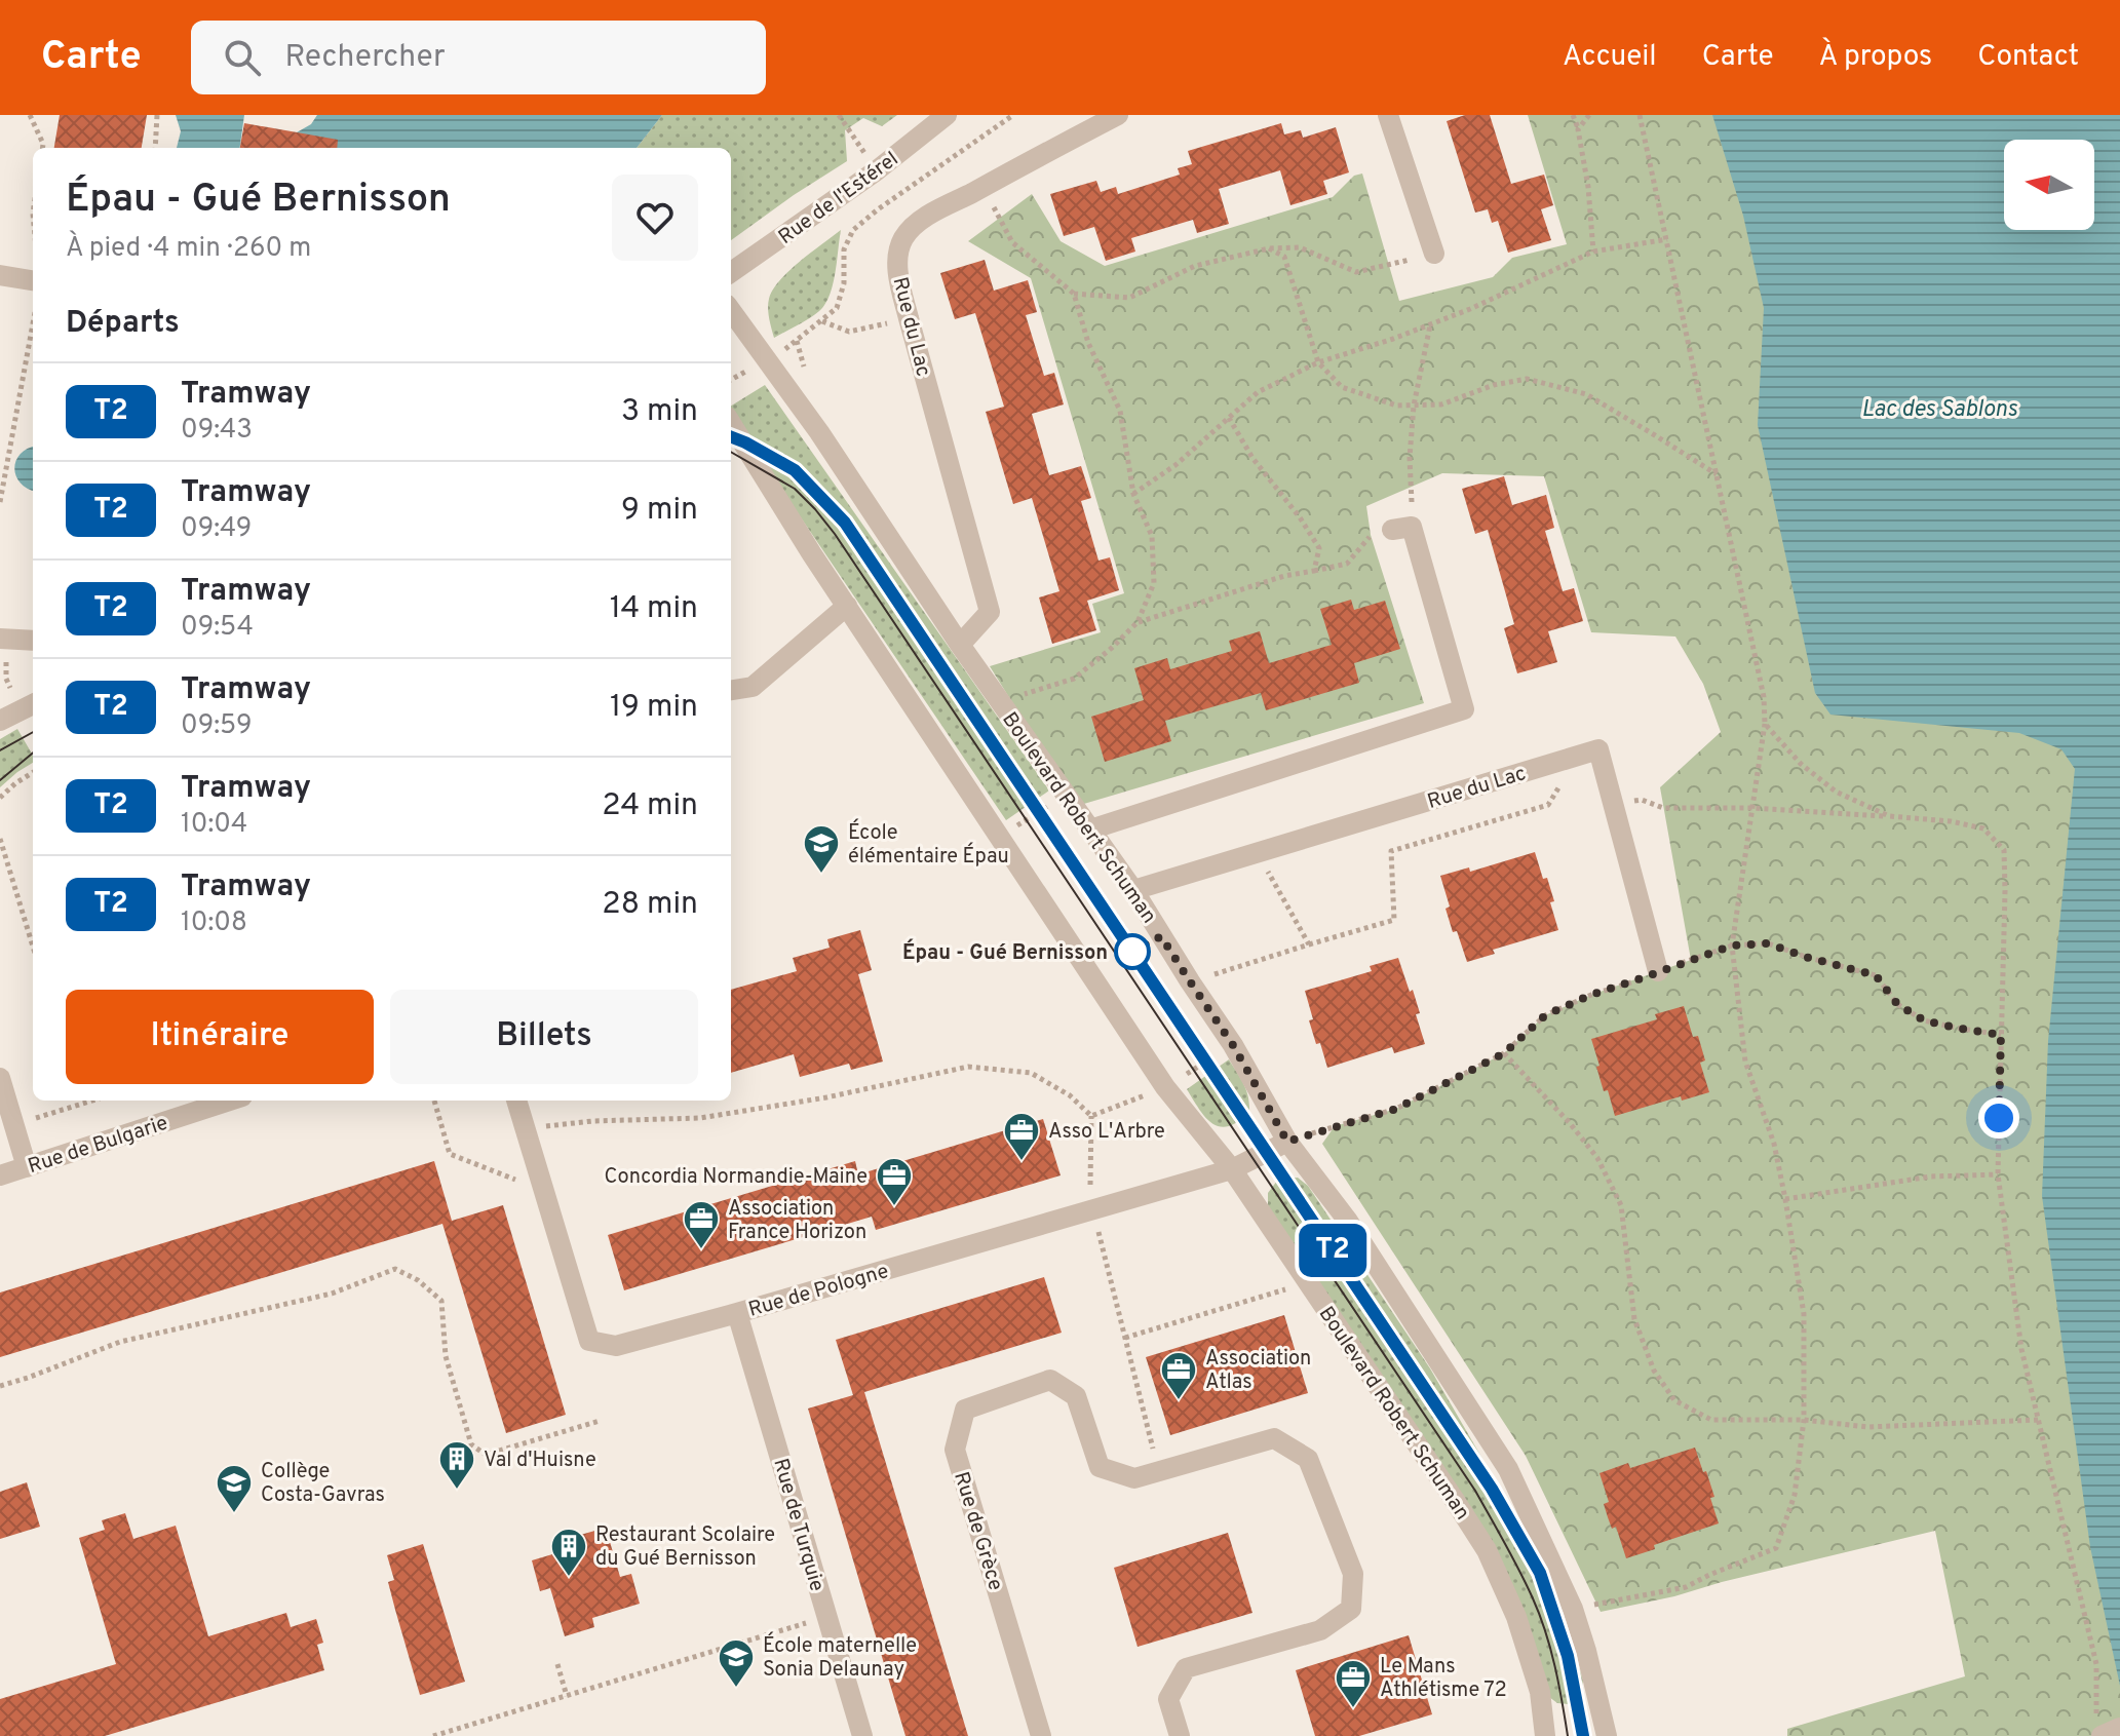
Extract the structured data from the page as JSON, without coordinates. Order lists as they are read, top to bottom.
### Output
{
  "streets": {
    "street": [
      "Rue de l'Estérel",
      "Rue du Lac",
      "Boulevard Robert Schuman",
      "Rue de Bulgarie",
      "Rue de Pologne",
      "Rue de Turquie",
      "Rue de Grèce"
    ]
  },
  "crossings": [
    ["Rue du Lac", "Boulevard Robert Schuman"],
    ["Boulevard Robert Schuman", "Rue de Pologne"],
    ["Rue de Pologne", "Rue de Turquie"]
  ],
  "water": ["Lac des Sablons"],
  "places": {
    "school or university": ["École élémentaire Épau", "Collège Costa-Gavras", "École maternelle Sonia Delaunay"],
    "other": ["Épau - Gué Bernisson"],
    "office": [
      "Asso L'Arbre",
      "Concordia Normandie-Maine",
      "Association France Horizon",
      "Association Atlas",
      "Le Mans Athlétisme 72"
    ],
    "building": ["Val d'Huisne", "Restaurant Scolaire du Gué Bernisson"]
  },
  "lines": ["tram line T2"],
  "north": "left",
  "page": {
    "header": "Carte",
    "search": "Rechercher",
    "nav": [
      "Accueil",
      "Carte",
      "À propos",
      "Contact"
    ],
    "on_map": "T2",
    "heading": [
      ["Épau - Gué Bernisson", "À pied · 4 min · 260 m"],
      "Départs"
    ],
    "list": [
      {
        "mark": "T2",
        "name": "Tramway",
        "note": "09:43",
        "value": "3 min"
      },
      {
        "mark": "T2",
        "name": "Tramway",
        "note": "09:49",
        "value": "9 min"
      },
      {
        "mark": "T2",
        "name": "Tramway",
        "note": "09:54",
        "value": "14 min"
      },
      {
        "mark": "T2",
        "name": "Tramway",
        "note": "09:59",
        "value": "19 min"
      },
      {
        "mark": "T2",
        "name": "Tramway",
        "note": "10:04",
        "value": "24 min"
      },
      {
        "mark": "T2",
        "name": "Tramway",
        "note": "10:08",
        "value": "28 min"
      }
    ],
    "buttons": ["Itinéraire", "Billets"]
  }
}
